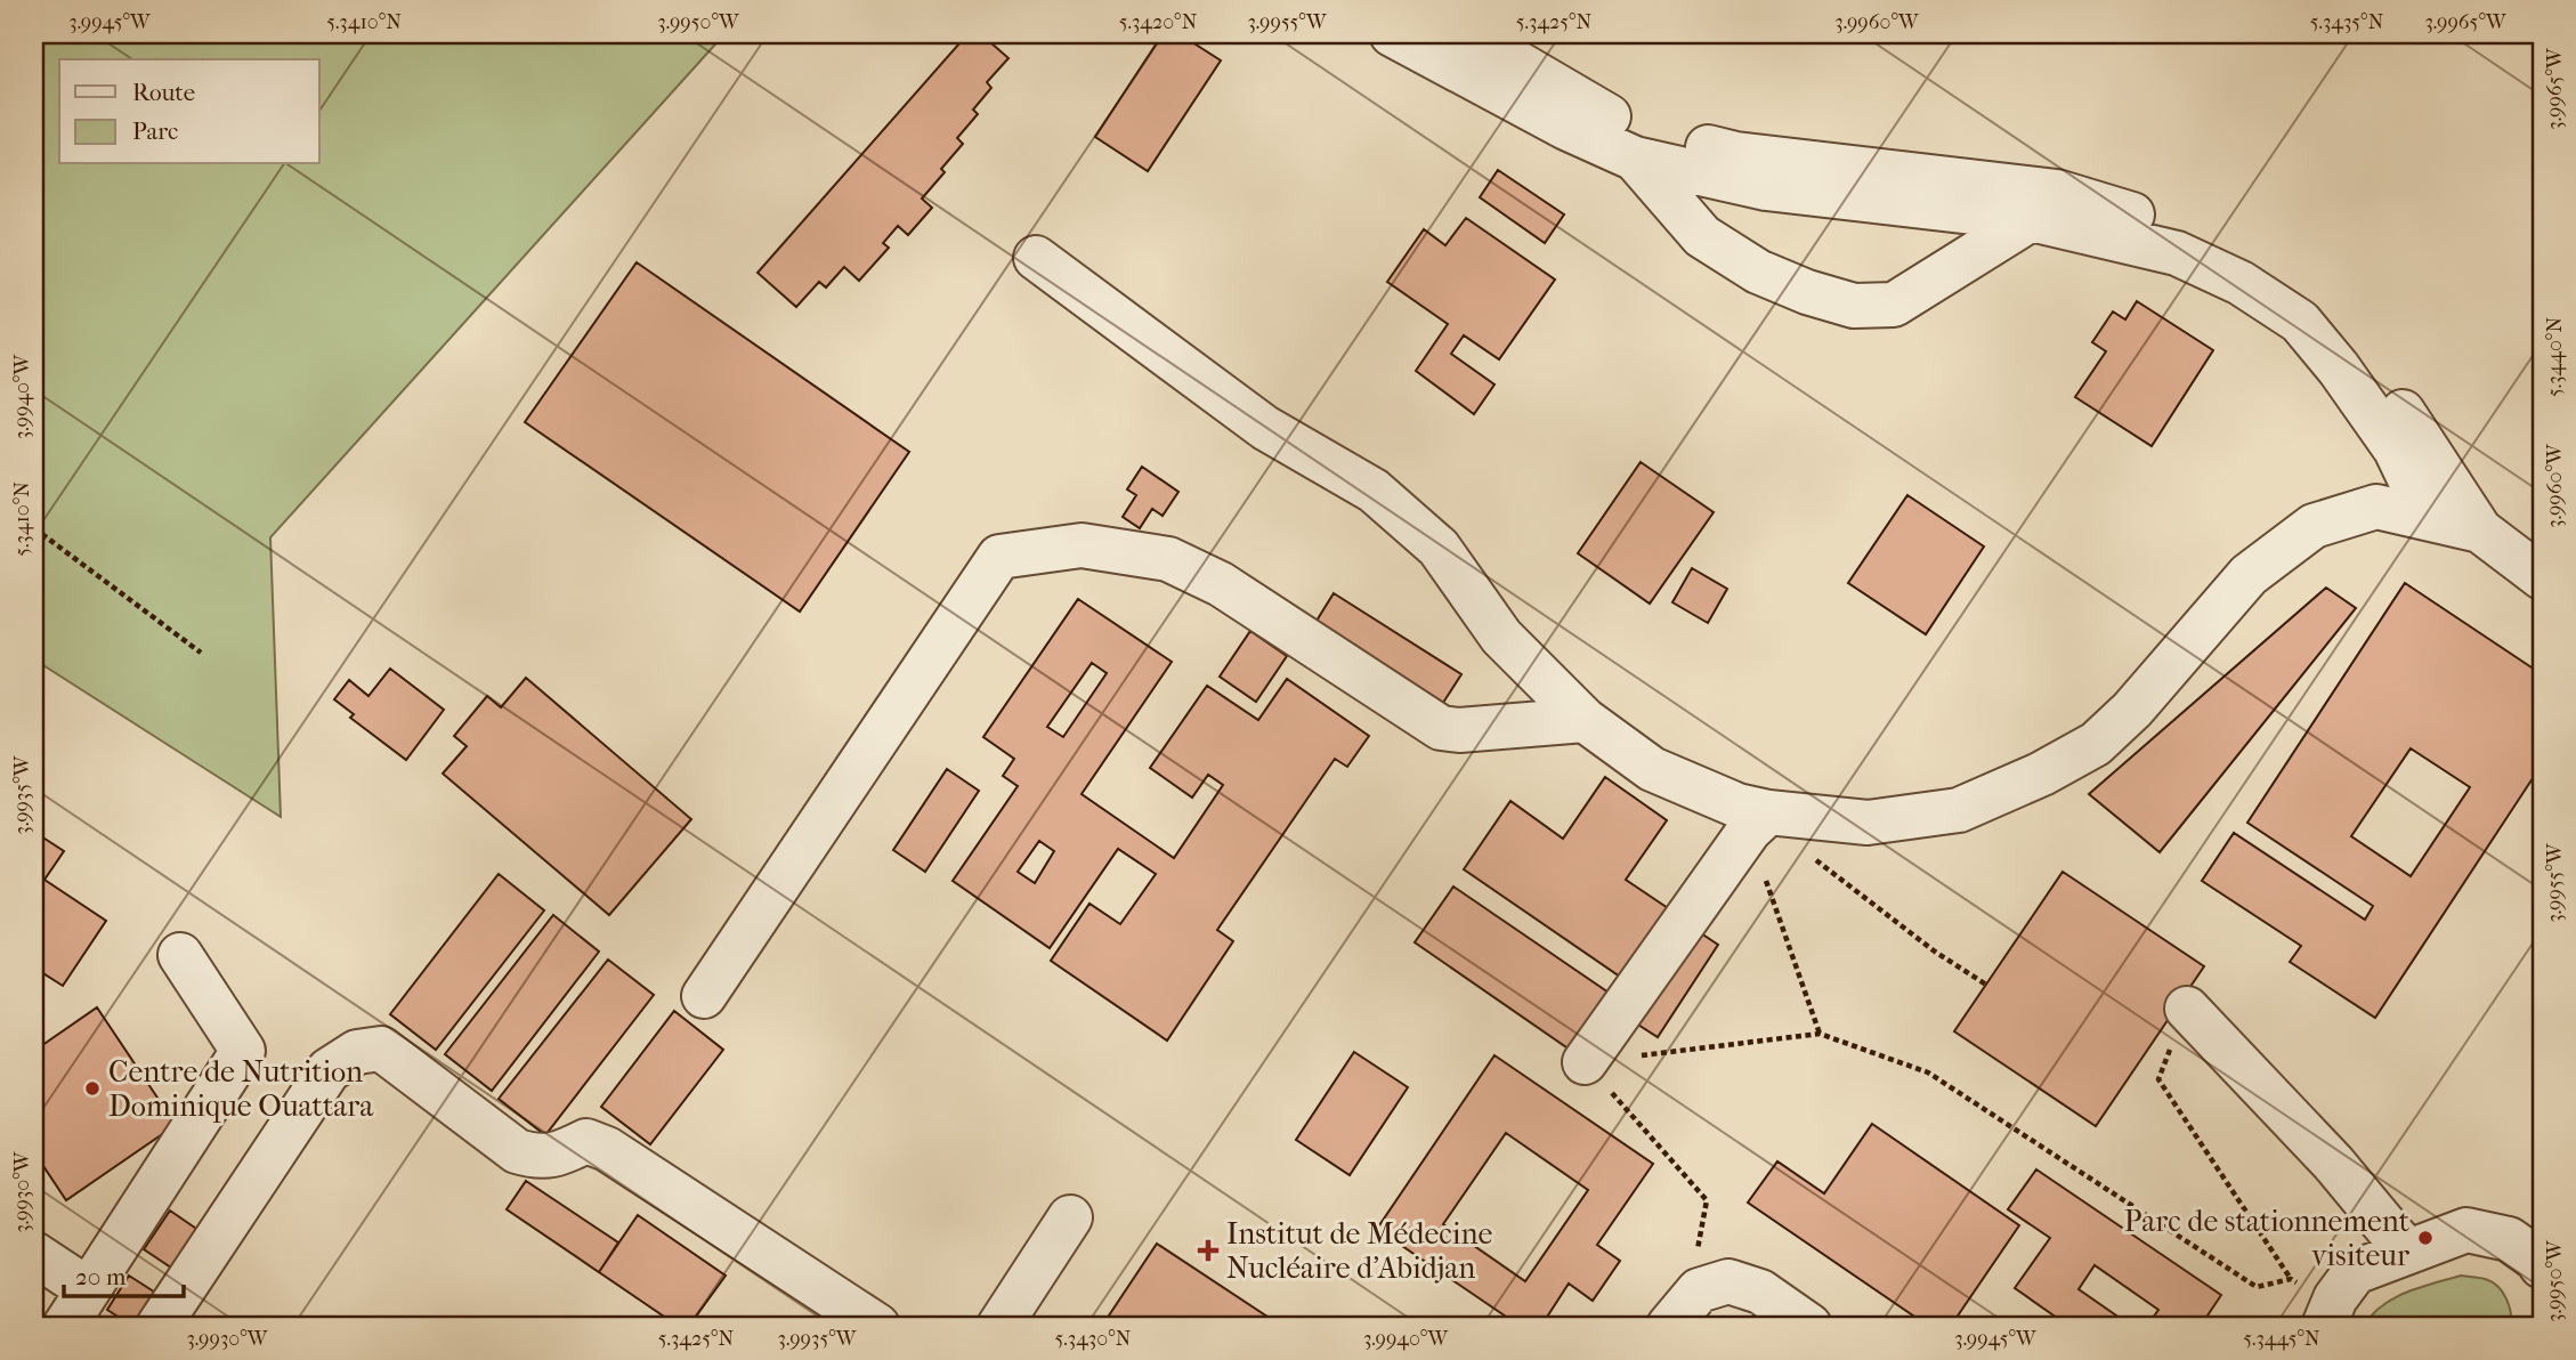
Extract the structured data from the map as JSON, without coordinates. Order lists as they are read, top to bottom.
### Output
{
  "places": {
    "other": ["Centre de Nutrition Dominique Ouattara", "Parc de stationnement visiteur"],
    "health": ["Institut de Médecine Nucléaire d'Abidjan"]
  },
  "legend": ["Route", "Parc"],
  "scale_bar": "20 m",
  "coordinates": [
    "3.9945°W",
    "5.3410°N",
    "3.9950°W",
    "5.3420°N",
    "3.9955°W",
    "5.3425°N",
    "3.9960°W",
    "5.3435°N",
    "3.9965°W",
    "5.3440°N",
    "3.9940°W",
    "3.9935°W",
    "3.9930°W",
    "5.3430°N",
    "5.3445°N"
  ]
}
